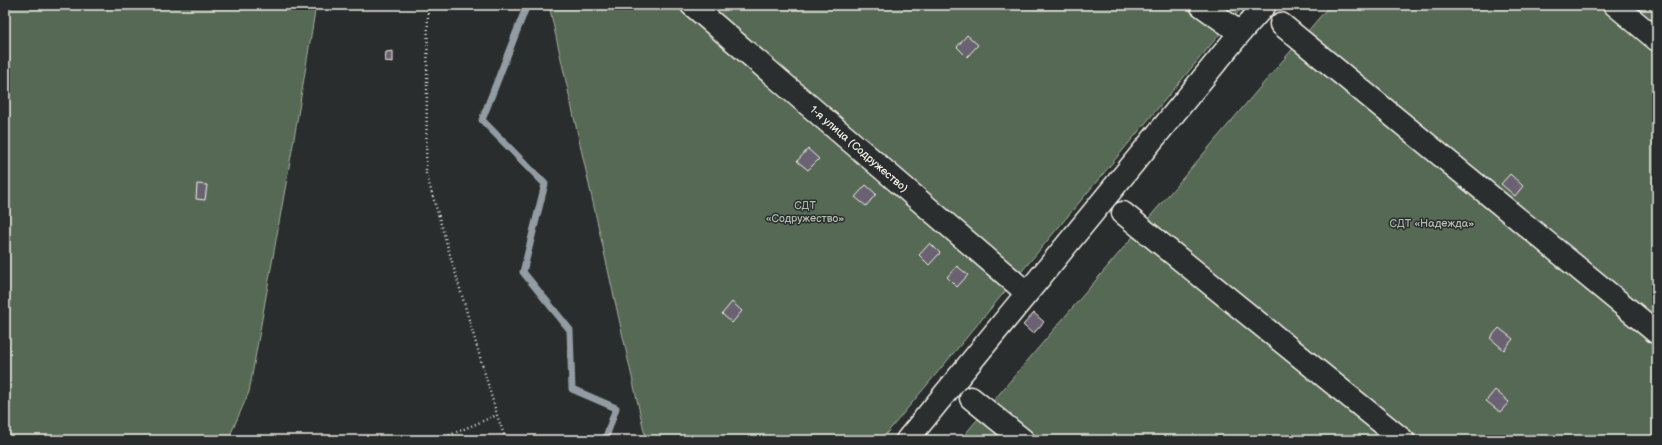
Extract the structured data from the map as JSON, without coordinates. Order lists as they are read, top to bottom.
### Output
{
  "streets": {
    "street": ["1-я улица (Содружество)"]
  },
  "parks": ["СДТ «Содружество»", "СДТ «Надежда»"]
}
